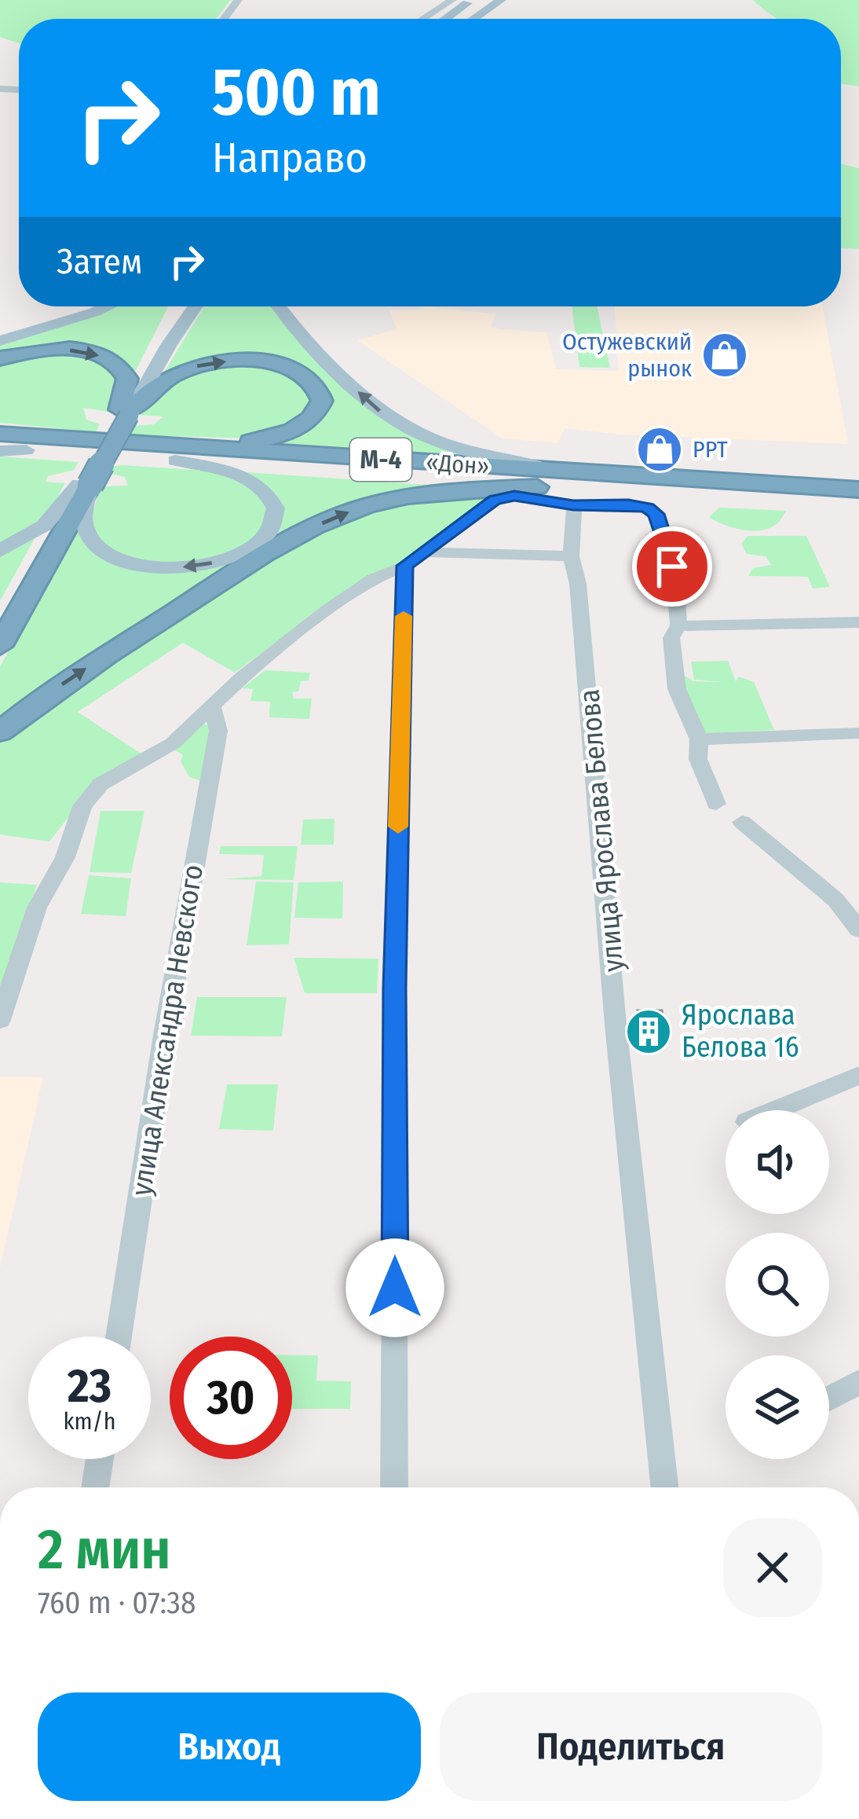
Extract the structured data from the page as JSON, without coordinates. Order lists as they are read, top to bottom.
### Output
{
  "streets": {
    "highway": ["М-4", "«Дон»"],
    "street": ["улица Ярослава Белова", "улица Александра Невского"]
  },
  "crossings": [
    ["«Дон»", "улица Ярослава Белова"]
  ],
  "places": {
    "shop": ["Остужевский рынок", "РРТ"],
    "building": ["Ярослава Белова 16"]
  },
  "page": {
    "turn": ["500 m", "Направо"],
    "then": "Затем",
    "speed": "23 km/h",
    "limit": "30",
    "heading": ["2 мин", "760 m · 07:38"],
    "buttons": ["Выход", "Поделиться"]
  }
}
